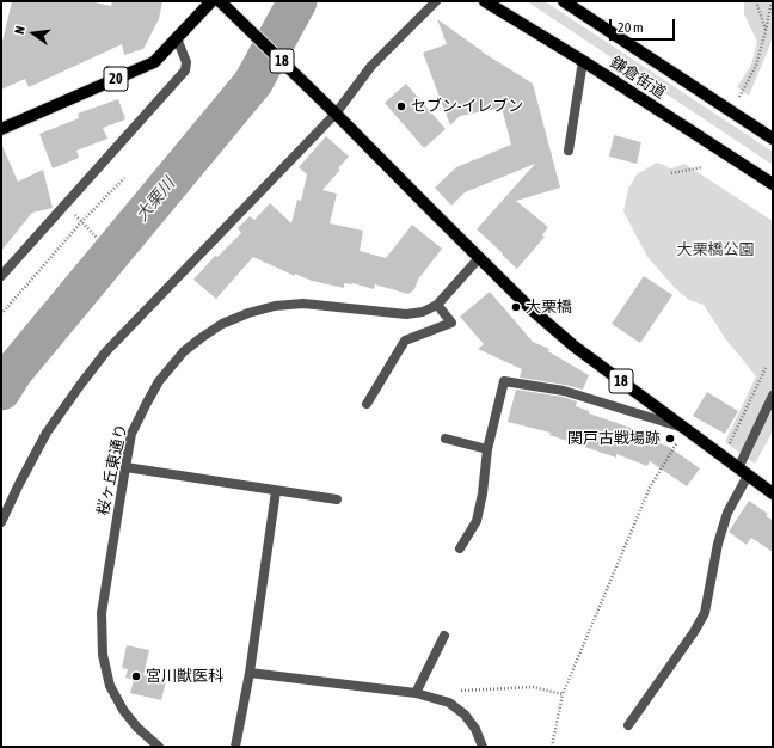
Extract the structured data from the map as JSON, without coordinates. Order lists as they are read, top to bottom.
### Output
{
  "streets": {
    "main road": ["18", "鎌倉街道", "20"],
    "street": ["桜ヶ丘東通り"]
  },
  "crossings": [
    ["18", "桜ヶ丘東通り"]
  ],
  "water": ["大栗川"],
  "parks": ["大栗橋公園"],
  "places": [
    "セブン-イレブン",
    "大栗橋",
    "関戸古戦場跡",
    "宮川獣医科"
  ],
  "scale_bar": "20 m",
  "north": "left"
}
